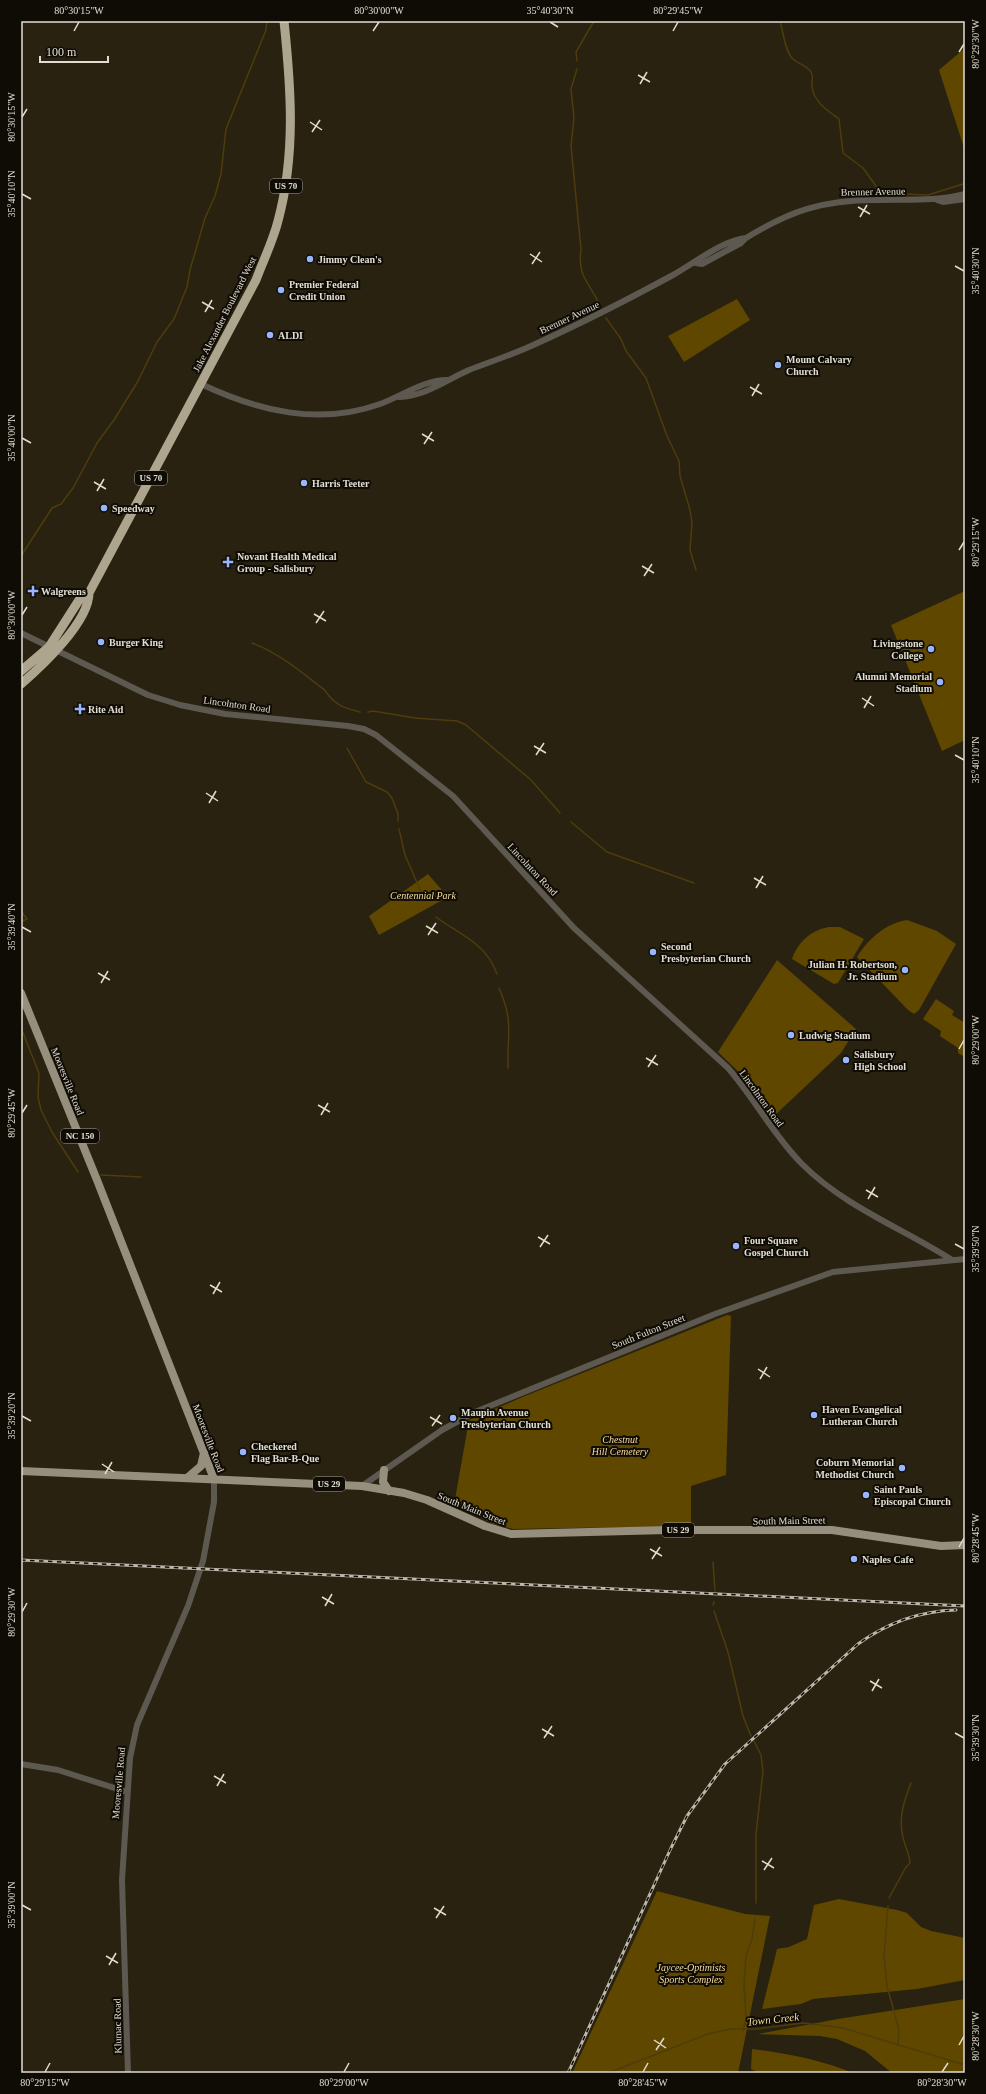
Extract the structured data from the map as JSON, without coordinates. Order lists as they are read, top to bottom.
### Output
{
  "streets": {
    "highway": ["US 70", "Jake Alexander Boulevard West"],
    "main road": [
      "Mooresville Road",
      "NC 150",
      "US 29",
      "South Main Street"
    ],
    "street": [
      "Brenner Avenue",
      "Lincolnton Road",
      "South Fulton Street",
      "Klumac Road"
    ]
  },
  "crossings": [
    ["Brenner Avenue", "Jake Alexander Boulevard West"],
    ["Jake Alexander Boulevard West", "Lincolnton Road"],
    ["Lincolnton Road", "South Fulton Street"],
    ["Mooresville Road", "South Main Street"],
    ["Mooresville Road", "Klumac Road"],
    ["South Fulton Street", "South Main Street"]
  ],
  "water": ["Town Creek"],
  "parks": ["Centennial Park", "Chestnut Hill Cemetery", "Jaycee-Optimists Sports Complex"],
  "places": {
    "other": [
      "Jimmy Clean's",
      "Premier Federal Credit Union",
      "ALDI",
      "Mount Calvary Church",
      "Harris Teeter",
      "Speedway",
      "Burger King",
      "Livingstone College",
      "Alumni Memorial Stadium",
      "Second Presbyterian Church",
      "Julian H. Robertson, Jr. Stadium",
      "Ludwig Stadium",
      "Salisbury High School",
      "Four Square Gospel Church",
      "Haven Evangelical Lutheran Church",
      "Maupin Avenue Presbyterian Church",
      "Checkered Flag Bar-B-Que",
      "Coburn Memorial Methodist Church",
      "Saint Pauls Episcopal Church",
      "Naples Cafe"
    ],
    "health": ["Novant Health Medical Group - Salisbury", "Walgreens", "Rite Aid"]
  },
  "scale_bar": "100 m",
  "coordinates": [
    "80°30'15\"W",
    "80°30'00\"W",
    "35°40'30\"N",
    "80°29'45\"W",
    "80°29'30\"W",
    "35°40'10\"N",
    "35°40'00\"N",
    "80°29'15\"W",
    "35°39'40\"N",
    "80°29'00\"W",
    "35°39'50\"N",
    "35°39'20\"N",
    "80°28'45\"W",
    "35°39'30\"N",
    "35°39'00\"N",
    "80°28'30\"W"
  ]
}
